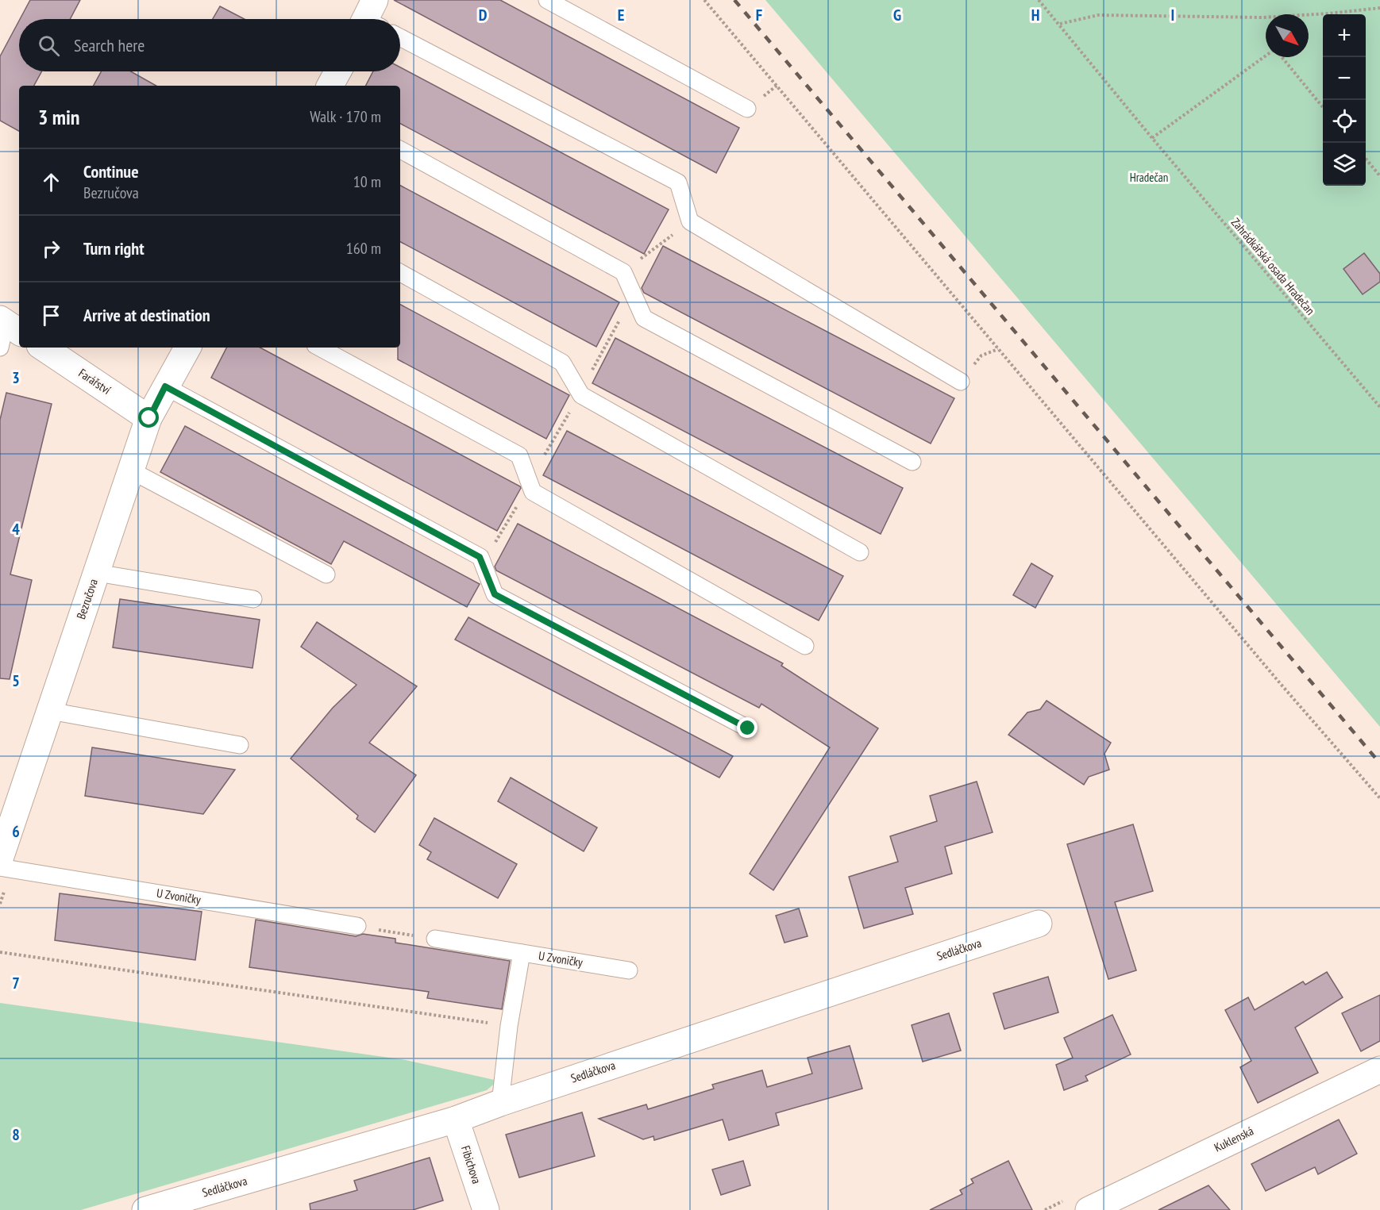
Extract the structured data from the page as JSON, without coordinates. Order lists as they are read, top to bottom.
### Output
{
  "streets": {
    "street": [
      "Farářství",
      "Bezručova",
      "Sedláčkova",
      "Kuklenská",
      "Fibichova"
    ],
    "lane": ["U Zvoničky"],
    "path": ["Zahrádkářská osada Hradečan"]
  },
  "crossings": [
    ["Farářství", "Bezručova"],
    ["Sedláčkova", "Fibichova"]
  ],
  "parks": ["Hradečan"],
  "north": "bottom right",
  "page": {
    "map_buttons": ["+", "−"],
    "search": "Search here",
    "heading": ["3 min", "Walk · 170 m"],
    "list": [
      ["Continue", "Bezručova", "10 m"],
      ["Turn right", "160 m"],
      "Arrive at destination"
    ]
  },
  "grid": {
    "columns": [
      "D",
      "E",
      "F",
      "G",
      "H",
      "I"
    ],
    "rows": [
      "3",
      "4",
      "5",
      "6",
      "7",
      "8"
    ]
  }
}
